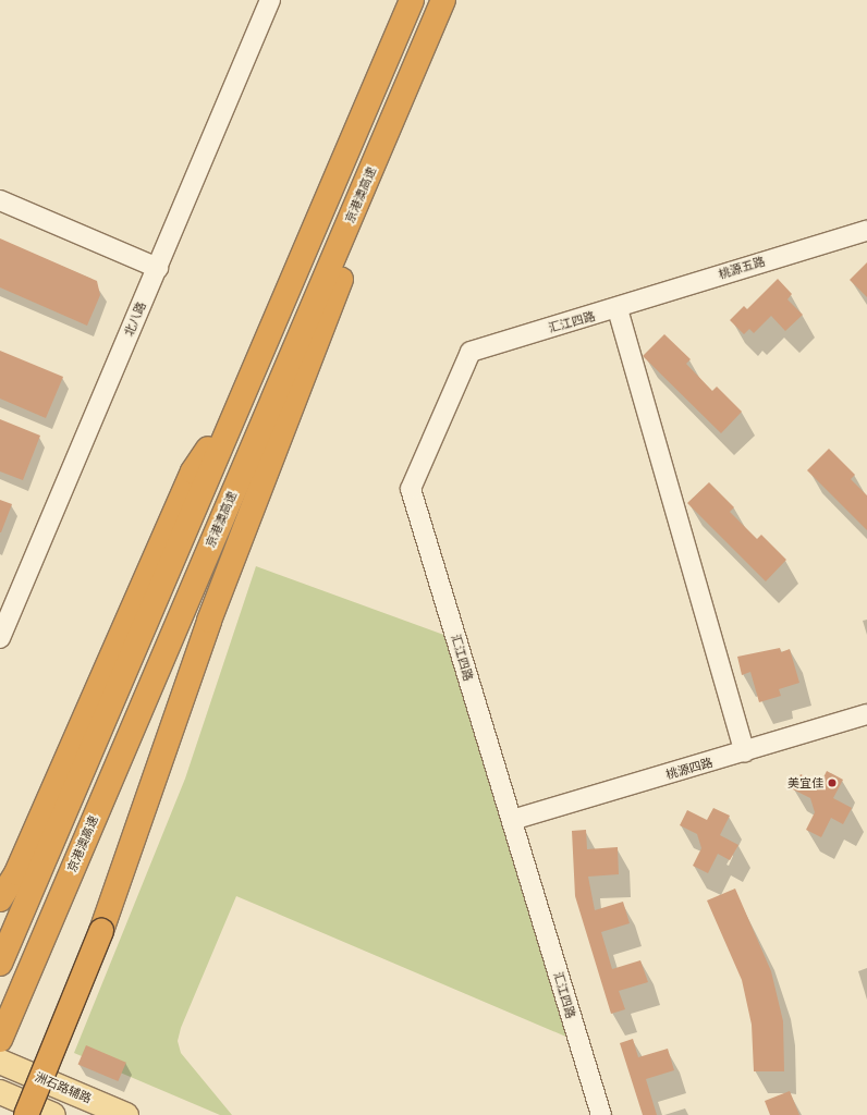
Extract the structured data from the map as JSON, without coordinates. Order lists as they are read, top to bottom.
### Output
{
  "streets": {
    "highway": ["京港澳高速"],
    "main road": ["洲石路辅路"],
    "street": [
      "桃源五路",
      "北八路",
      "汇江四路",
      "桃源四路"
    ]
  },
  "crossings": [
    ["桃源五路", "汇江四路"],
    ["汇江四路", "桃源四路"]
  ],
  "places": ["美宜佳"]
}
